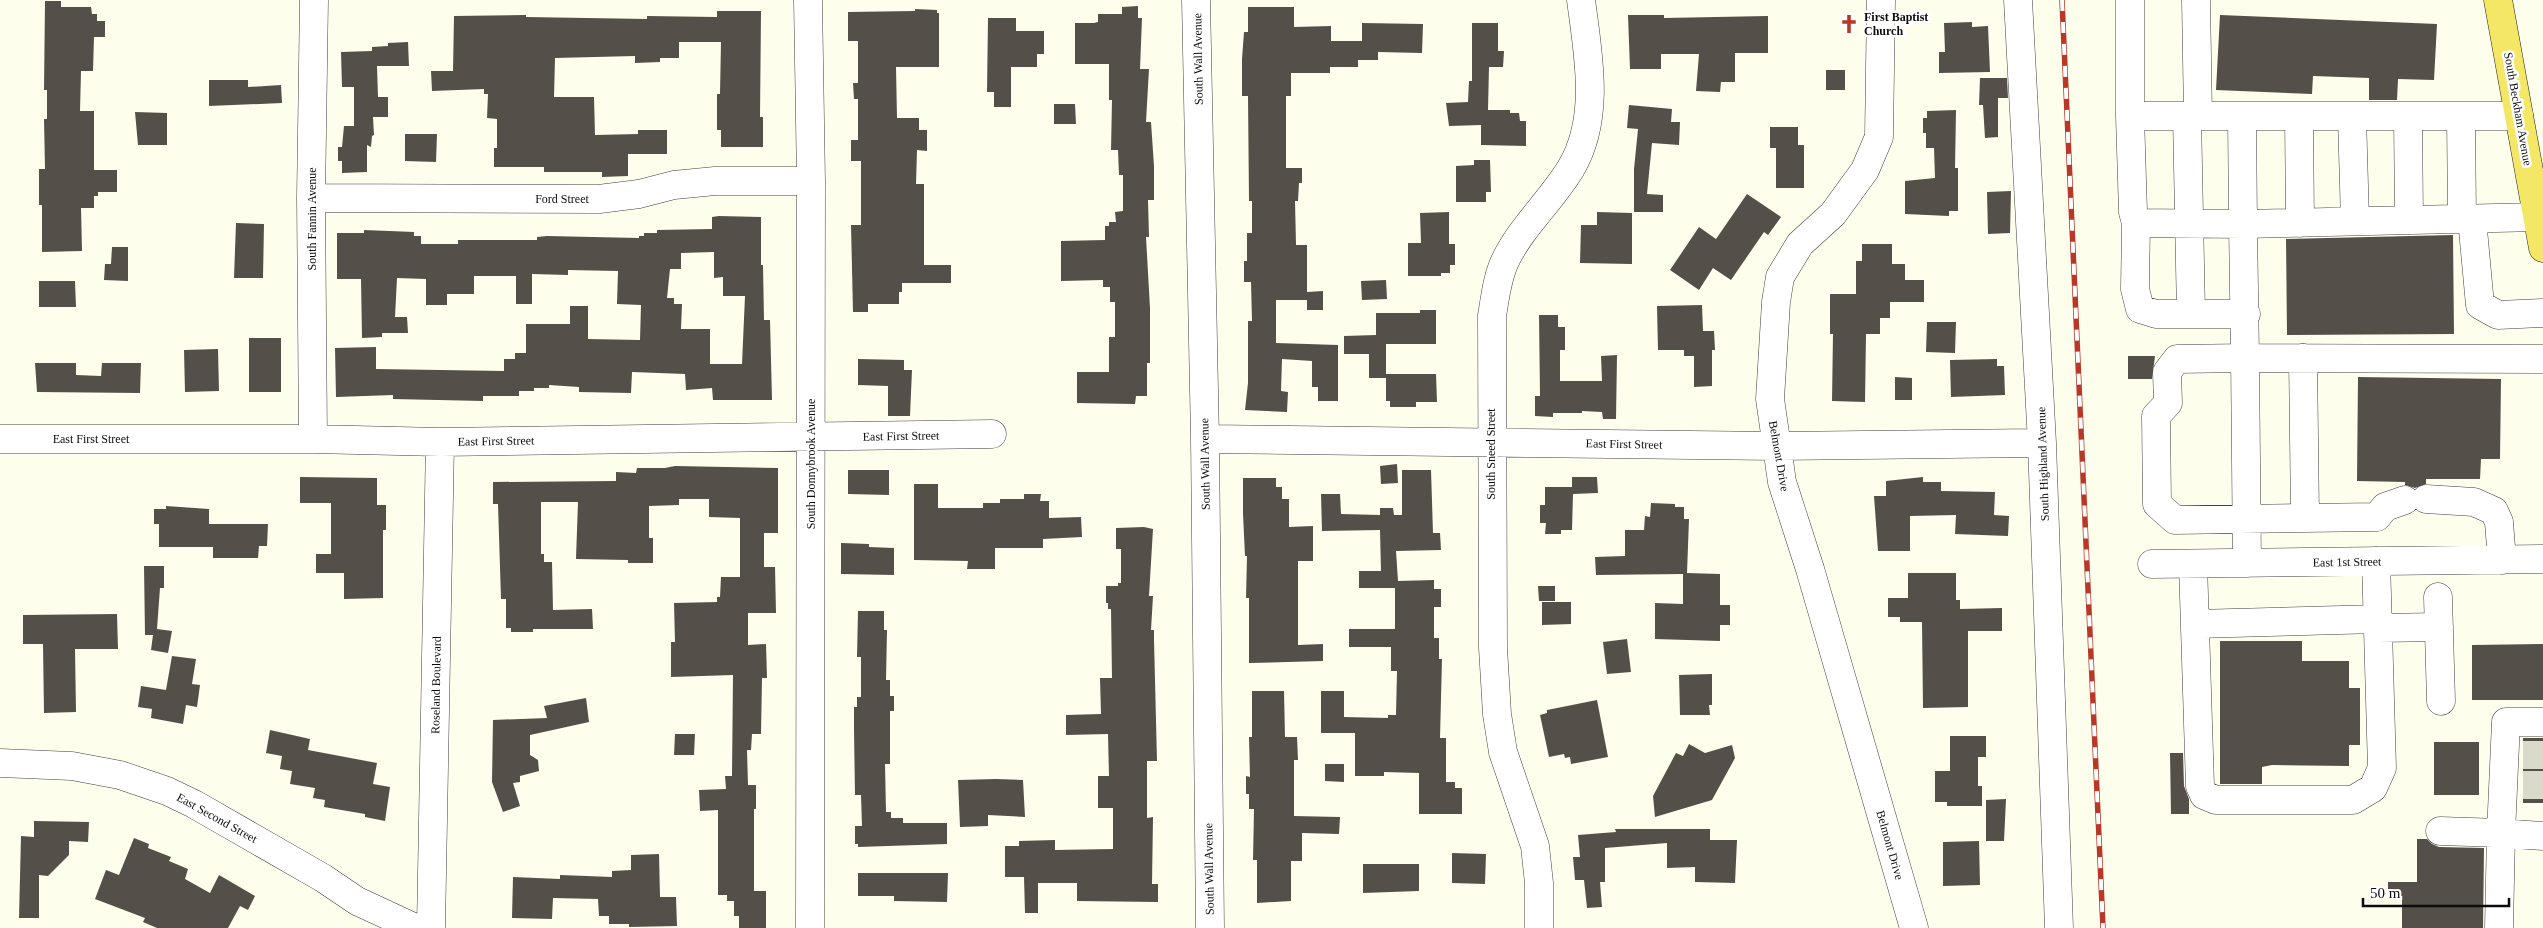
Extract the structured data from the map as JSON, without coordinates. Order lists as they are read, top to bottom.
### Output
{
  "streets": {
    "main road": ["South Beckham Avenue"],
    "street": [
      "South Wall Avenue",
      "Ford Street",
      "South Fannin Avenue",
      "East First Street",
      "South Sneed Street",
      "Belmont Drive",
      "South Donnybrook Avenue",
      "South Highland Avenue",
      "East 1st Street",
      "Roseland Boulevard",
      "East Second Street"
    ]
  },
  "crossings": [
    ["South Wall Avenue", "East First Street"],
    ["Ford Street", "South Fannin Avenue"],
    ["Ford Street", "South Donnybrook Avenue"],
    ["South Fannin Avenue", "East First Street"],
    ["East First Street", "South Sneed Street"],
    ["East First Street", "Belmont Drive"],
    ["East First Street", "South Donnybrook Avenue"],
    ["East First Street", "South Highland Avenue"],
    ["East First Street", "Roseland Boulevard"]
  ],
  "places": {
    "church": ["First Baptist Church"]
  },
  "scale_bar": "50 m"
}
